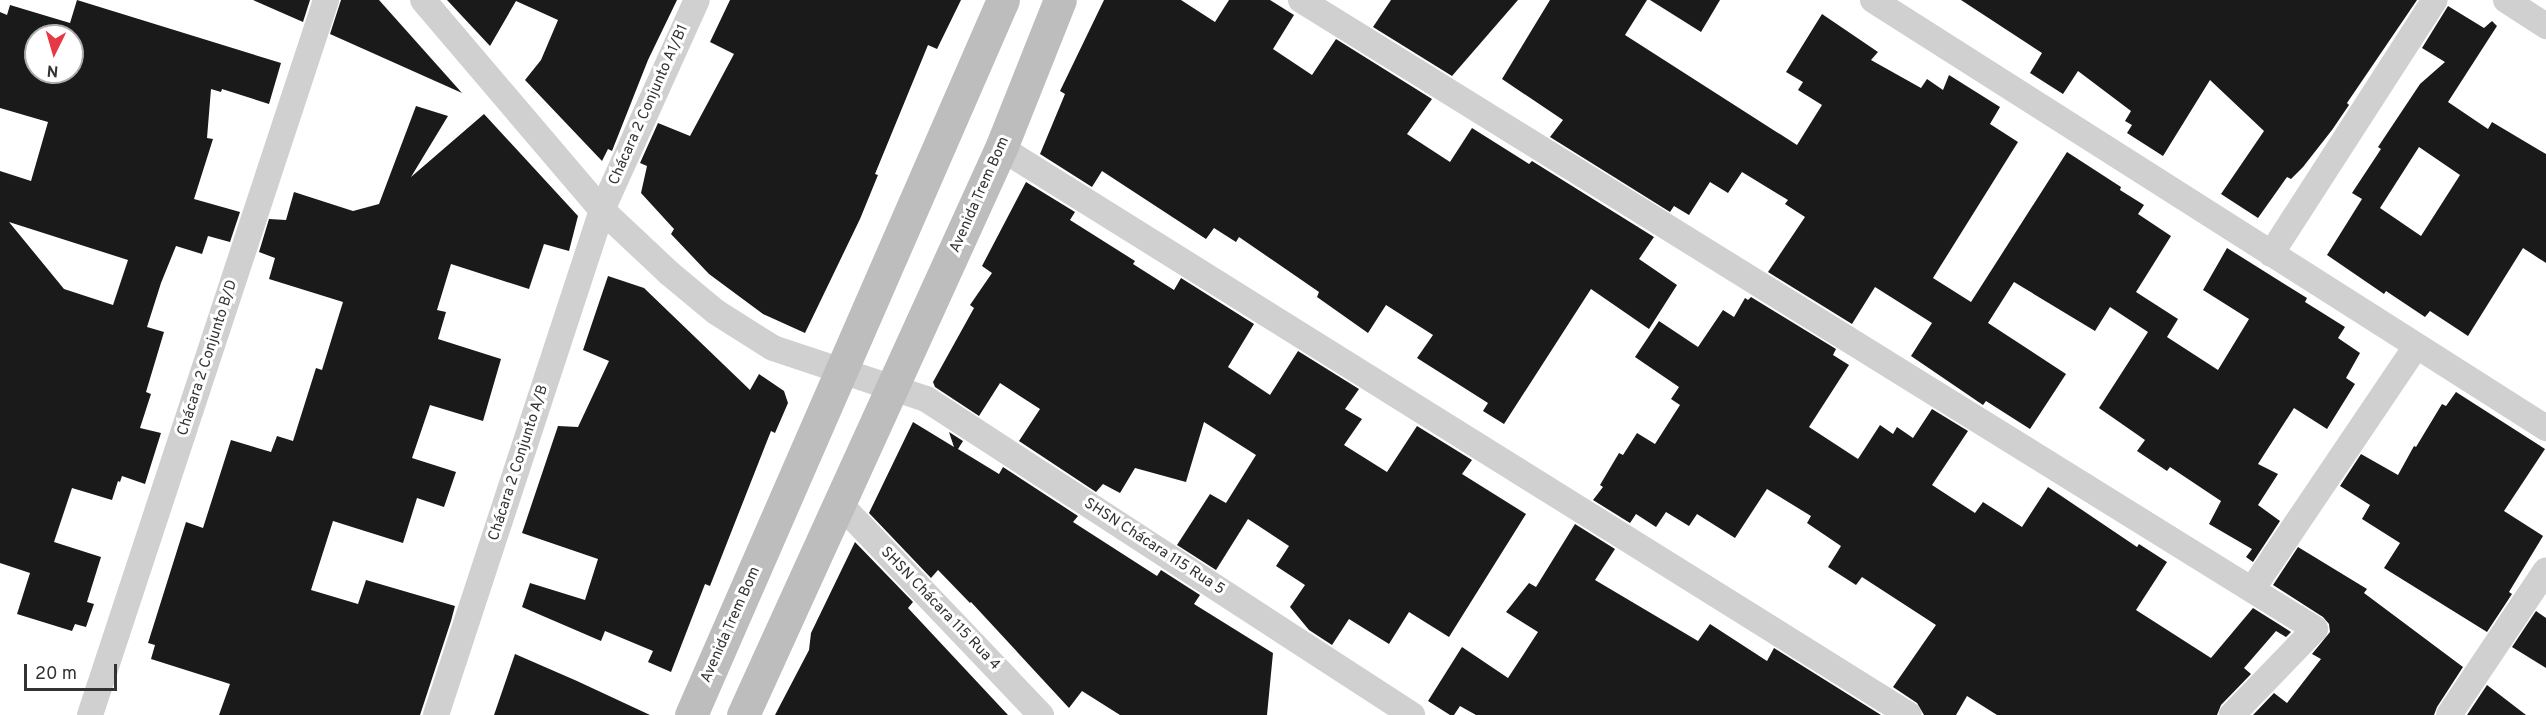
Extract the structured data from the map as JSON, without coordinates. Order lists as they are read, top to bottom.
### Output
{
  "streets": {
    "street": [
      "Chácara 2 Conjunto A1/B1",
      "Avenida Trem Bom",
      "Chácara 2 Conjunto B/D",
      "Chácara 2 Conjunto A/B",
      "SHSN Chácara 115 Rua 5",
      "SHSN Chácara 115 Rua 4"
    ]
  },
  "crossings": [
    ["Chácara 2 Conjunto A1/B1", "Chácara 2 Conjunto A/B"],
    ["Avenida Trem Bom", "SHSN Chácara 115 Rua 5"],
    ["Avenida Trem Bom", "SHSN Chácara 115 Rua 4"]
  ],
  "scale_bar": "20 m",
  "north": "bottom"
}
